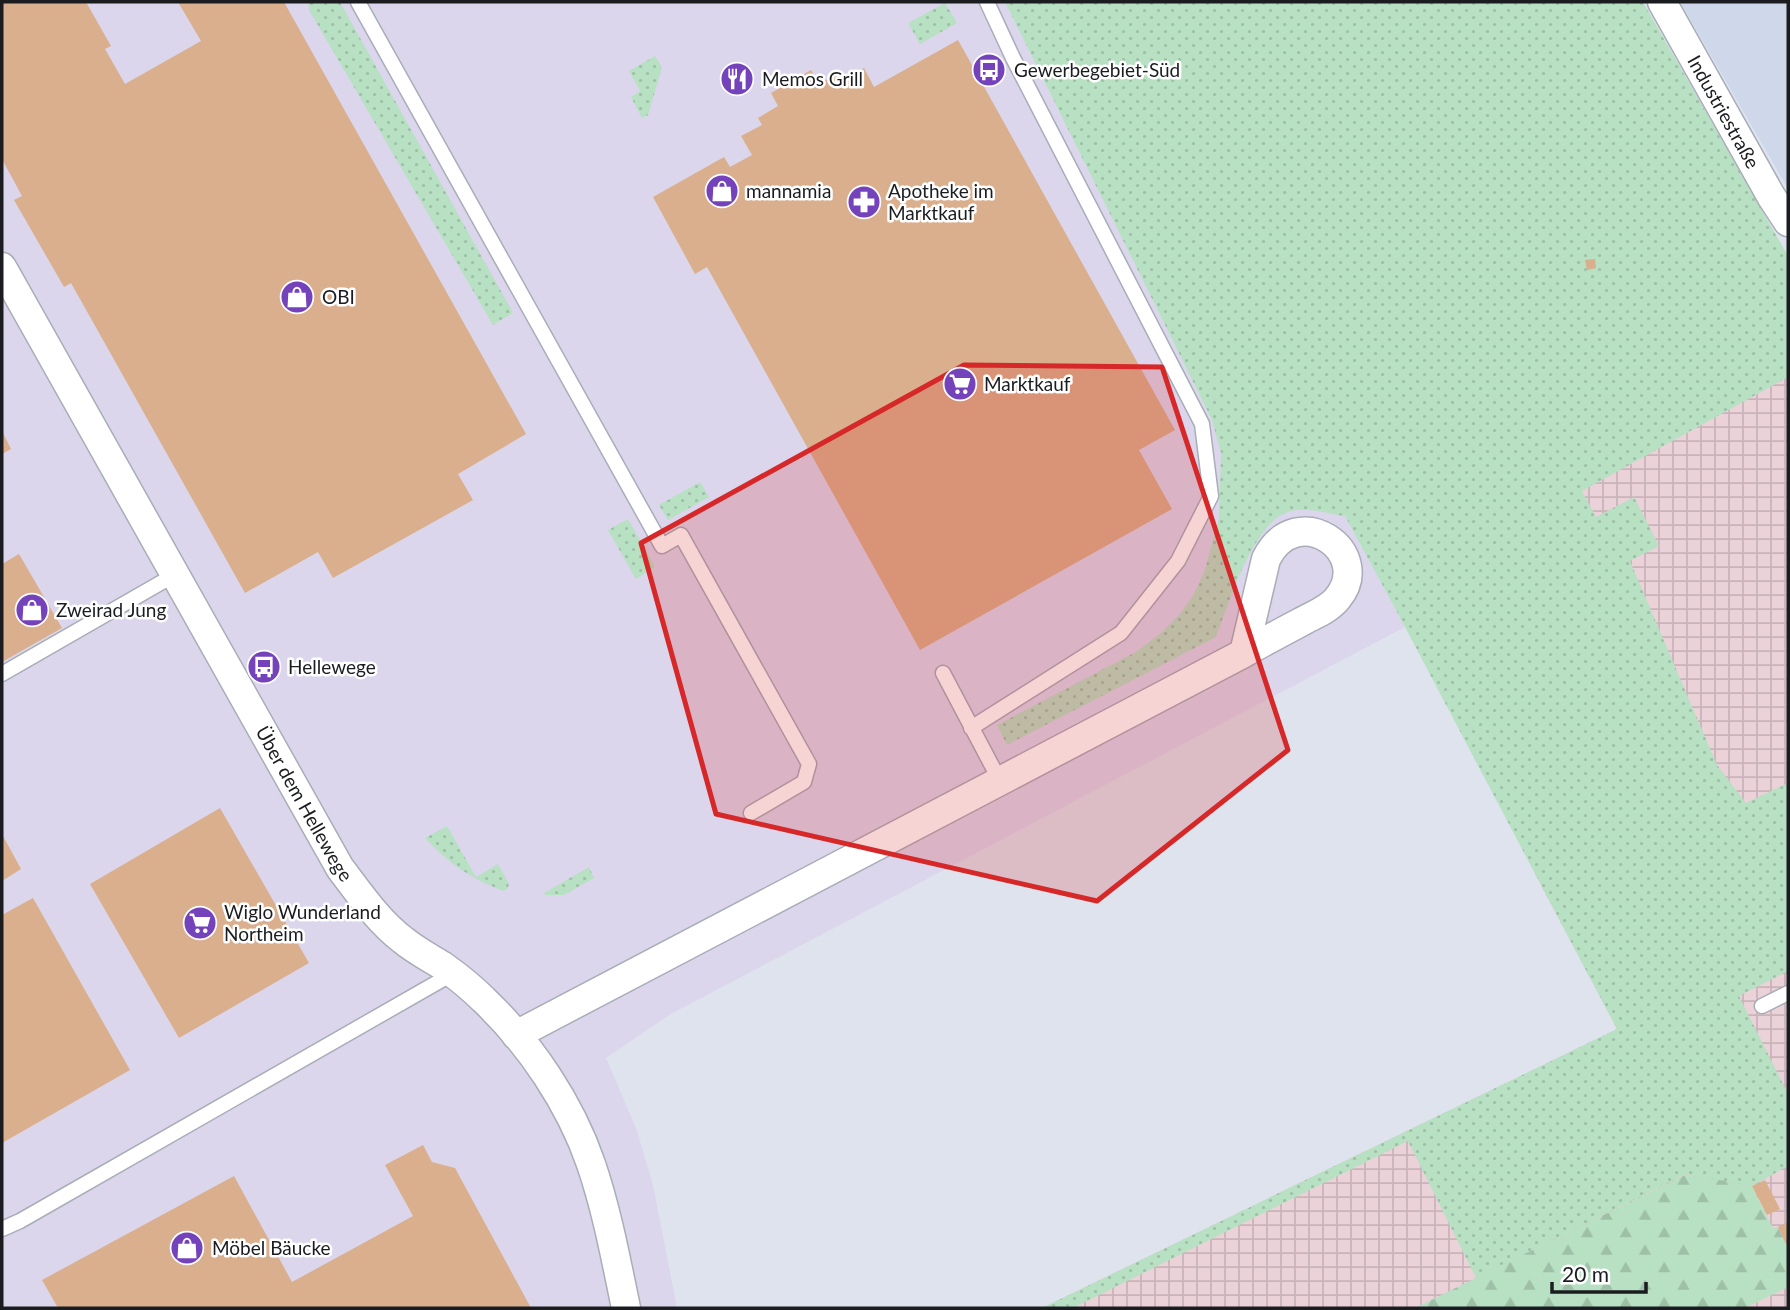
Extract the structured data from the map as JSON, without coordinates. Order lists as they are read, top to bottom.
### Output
{
  "streets": {
    "street": ["Industriestraße", "Über dem Hellewege"]
  },
  "places": {
    "bus stop": ["Gewerbegebiet-Süd", "Hellewege"],
    "restaurant": ["Memos Grill"],
    "shop": [
      "mannamia",
      "OBI",
      "Zweirad Jung",
      "Möbel Bäucke"
    ],
    "pharmacy": ["Apotheke im Marktkauf"],
    "supermarket": ["Marktkauf", "Wiglo Wunderland Northeim"]
  },
  "scale_bar": "20 m"
}
